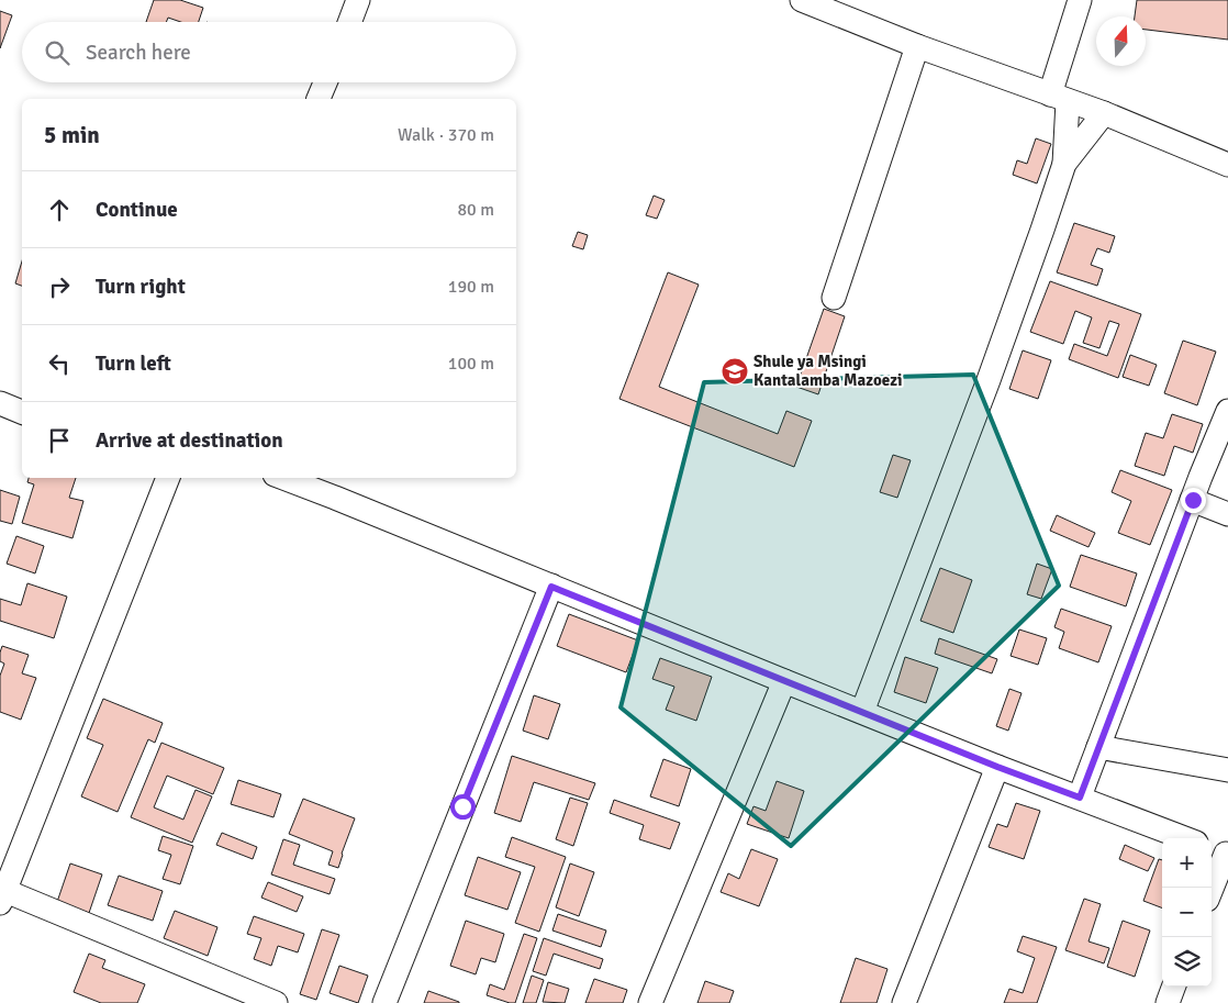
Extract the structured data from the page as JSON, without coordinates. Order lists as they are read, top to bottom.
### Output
{
  "places": {
    "school or university": ["Shule ya Msingi Kantalamba Mazoezi"]
  },
  "north": "top",
  "page": {
    "search": "Search here",
    "heading": ["5 min", "Walk · 370 m"],
    "list": [
      ["Continue", "80 m"],
      ["Turn right", "190 m"],
      ["Turn left", "100 m"],
      "Arrive at destination"
    ],
    "map_buttons": ["+", "−"]
  }
}
